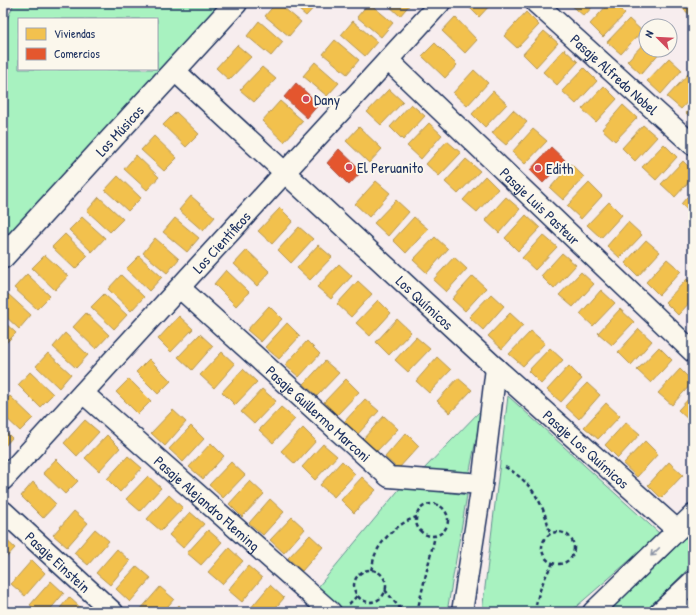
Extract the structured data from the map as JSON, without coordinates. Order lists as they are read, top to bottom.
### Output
{
  "streets": {
    "street": [
      "Pasaje Alfredo Nobel",
      "Los Músicos",
      "Pasaje Luis Pasteur",
      "Los Científicos",
      "Los Químicos",
      "Pasaje Guillermo Marconi",
      "Pasaje Los Químicos",
      "Pasaje Alejandro Fleming",
      "Pasaje Einstein"
    ]
  },
  "crossings": [
    ["Los Músicos", "Los Químicos"],
    ["Pasaje Luis Pasteur", "Los Científicos"],
    ["Los Científicos", "Los Químicos"],
    ["Los Científicos", "Pasaje Guillermo Marconi"],
    ["Los Científicos", "Pasaje Alejandro Fleming"],
    ["Los Químicos", "Pasaje Los Químicos"]
  ],
  "places": ["Dany", "El Peruanito", "Edith"],
  "legend": ["Viviendas", "Comercios"],
  "north": "top left"
}
